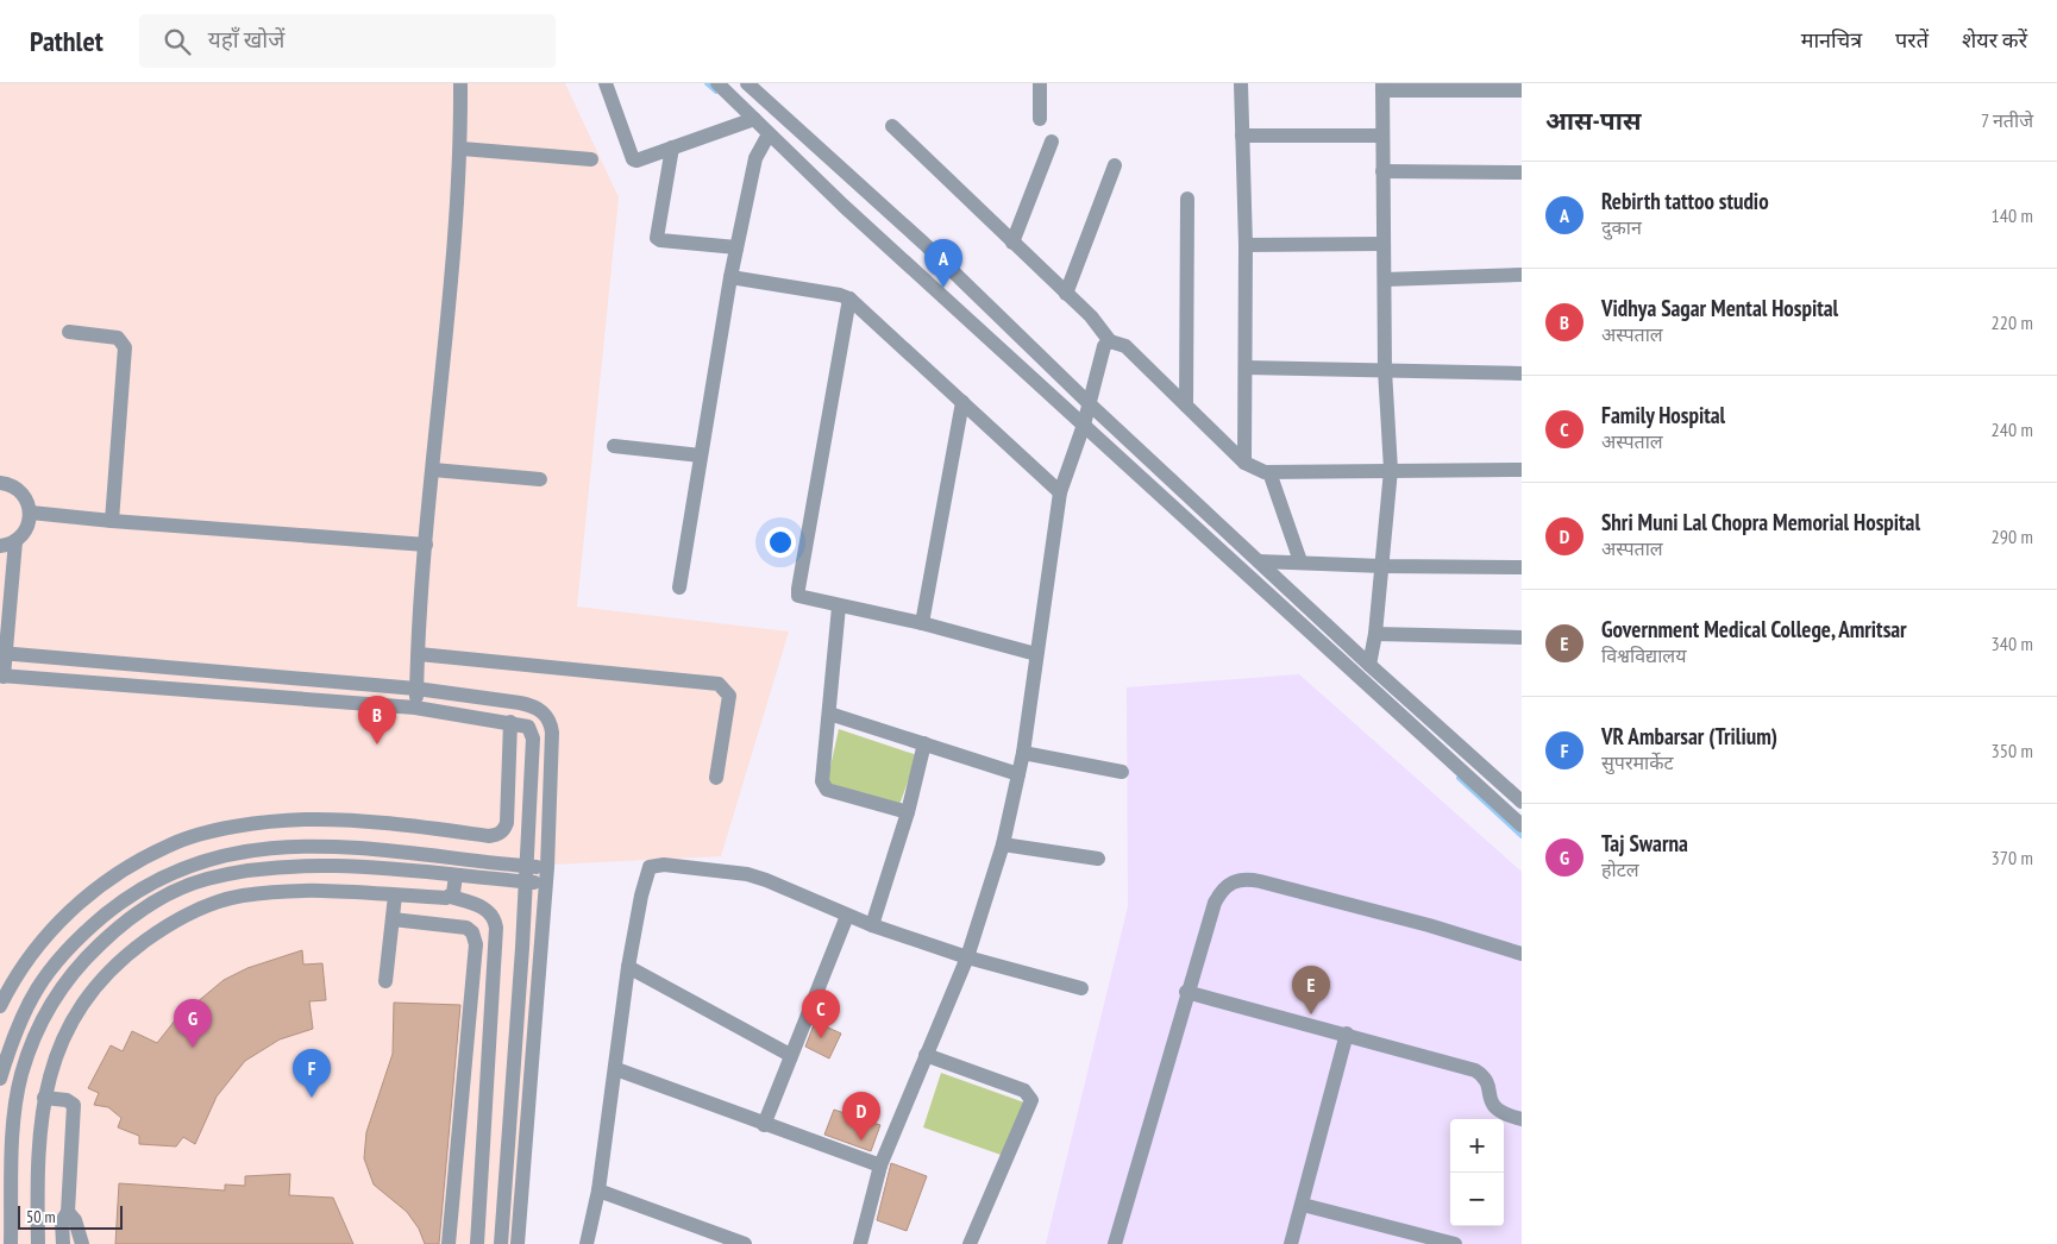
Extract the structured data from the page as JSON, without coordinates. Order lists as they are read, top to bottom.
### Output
{
  "scale_bar": "50 m",
  "page": {
    "header": "Pathlet",
    "search": "यहाँ खोजें",
    "nav": ["मानचित्र", "परतें", "शेयर करें"],
    "heading": ["आस-पास", "7 नतीजे"],
    "list": [
      {
        "mark": "A",
        "name": "Rebirth tattoo studio",
        "note": "दुकान",
        "value": "140 m"
      },
      {
        "mark": "B",
        "name": "Vidhya Sagar Mental Hospital",
        "note": "अस्पताल",
        "value": "220 m"
      },
      {
        "mark": "C",
        "name": "Family Hospital",
        "note": "अस्पताल",
        "value": "240 m"
      },
      {
        "mark": "D",
        "name": "Shri Muni Lal Chopra Memorial Hospital",
        "note": "अस्पताल",
        "value": "290 m"
      },
      {
        "mark": "E",
        "name": "Government Medical College, Amritsar",
        "note": "विश्वविद्यालय",
        "value": "340 m"
      },
      {
        "mark": "F",
        "name": "VR Ambarsar (Trilium)",
        "note": "सुपरमार्केट",
        "value": "350 m"
      },
      {
        "mark": "G",
        "name": "Taj Swarna",
        "note": "होटल",
        "value": "370 m"
      }
    ],
    "pins": [
      "A",
      "B",
      "E",
      "C",
      "G",
      "F",
      "D"
    ],
    "map_buttons": ["+", "−"],
    "scale": "50 m"
  }
}
